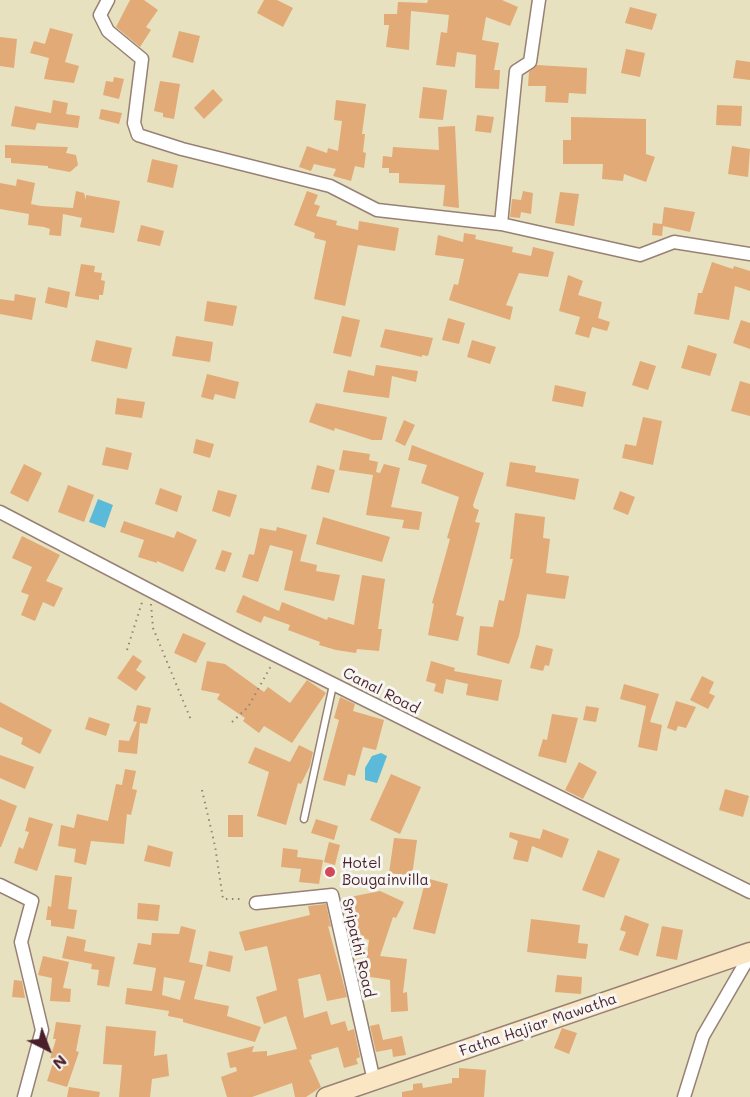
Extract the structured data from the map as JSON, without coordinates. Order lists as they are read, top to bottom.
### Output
{
  "streets": {
    "street": ["Canal Road", "Sripathi Road", "Fatha Hajiar Mawatha"]
  },
  "crossings": [
    ["Sripathi Road", "Fatha Hajiar Mawatha"]
  ],
  "places": ["Hotel Bougainvilla"],
  "north": "bottom right"
}
